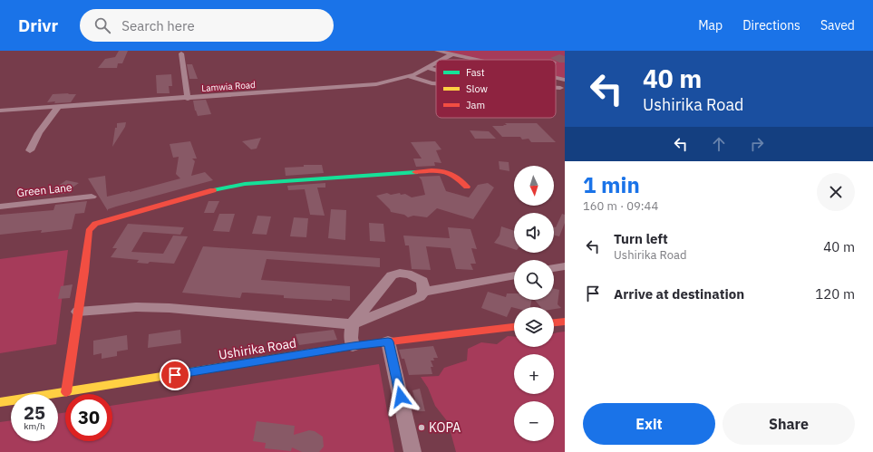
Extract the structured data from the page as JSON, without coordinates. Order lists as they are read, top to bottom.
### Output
{
  "streets": {
    "street": ["Lamwia Road", "Green Lane", "Ushirika Road"]
  },
  "places": ["KOPA"],
  "legend": ["Fast", "Slow", "Jam"],
  "north": "bottom",
  "page": {
    "header": "Drivr",
    "search": "Search here",
    "nav": ["Map", "Directions", "Saved"],
    "turn": ["40 m", "Ushirika Road"],
    "heading": ["1 min", "160 m · 09:44"],
    "map_buttons": ["+", "−"],
    "list": [
      {
        "name": "Turn left",
        "note": "Ushirika Road",
        "value": "40 m"
      },
      {
        "name": "Arrive at destination",
        "value": "120 m"
      }
    ],
    "speed": "25 km/h",
    "limit": "30",
    "buttons": ["Exit", "Share"]
  }
}
